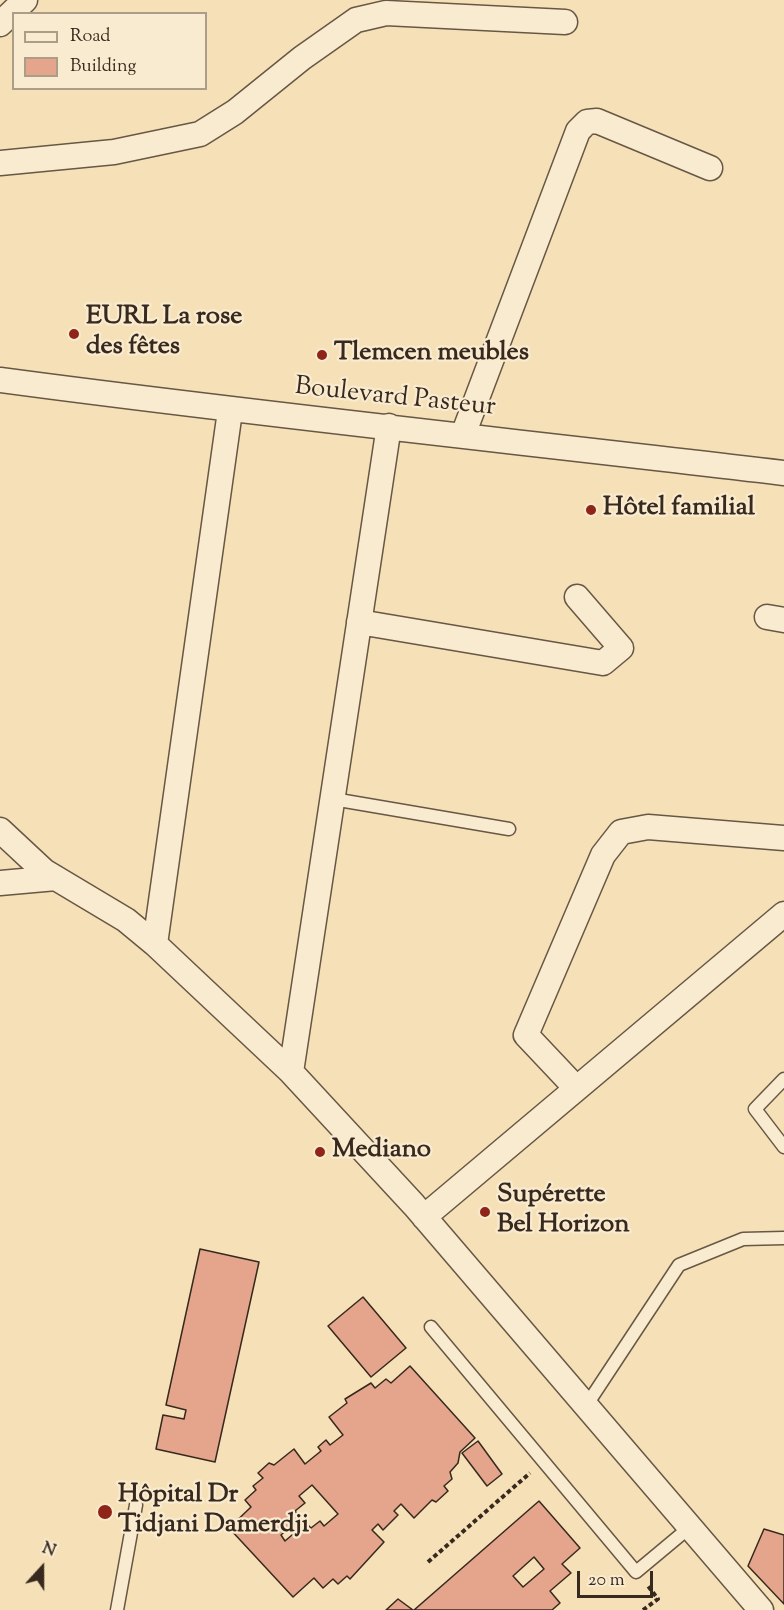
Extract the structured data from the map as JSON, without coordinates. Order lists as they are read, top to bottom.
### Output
{
  "streets": {
    "street": ["Boulevard Pasteur"]
  },
  "places": [
    "EURL La rose des fêtes",
    "Tlemcen meubles",
    "Hôtel familial",
    "Mediano",
    "Supérette Bel Horizon",
    "Hôpital Dr Tidjani Damerdji"
  ],
  "legend": ["Road", "Building"],
  "scale_bar": "20 m",
  "north": "top"
}
